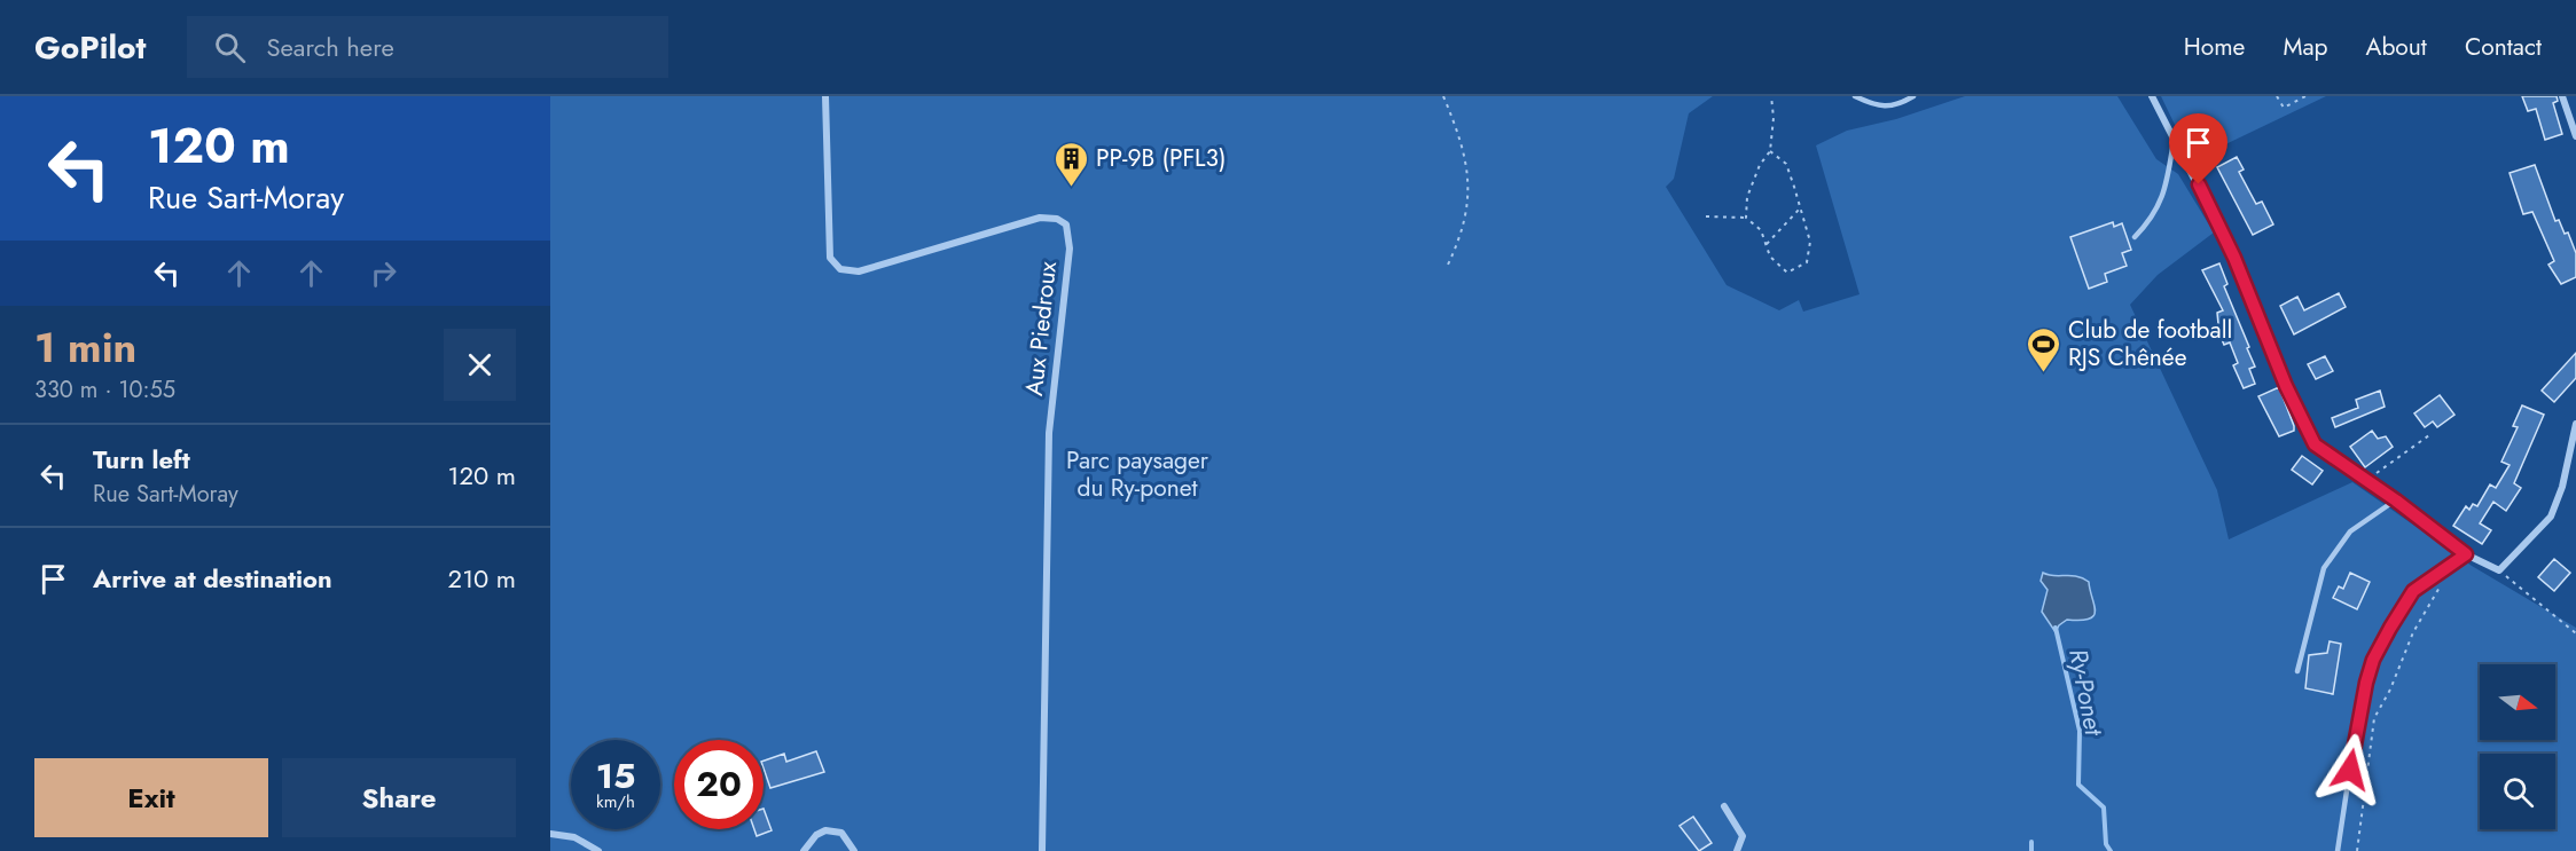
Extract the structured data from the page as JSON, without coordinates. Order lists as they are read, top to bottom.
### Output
{
  "streets": {
    "street": ["Aux Piedroux"]
  },
  "water": ["Ry-Ponet"],
  "parks": ["Parc paysager du Ry-ponet"],
  "places": {
    "building": ["PP-9B (PFL3)"],
    "sports": ["Club de football RJS Chênée"]
  },
  "north": "right",
  "page": {
    "header": "GoPilot",
    "search": "Search here",
    "nav": [
      "Home",
      "Map",
      "About",
      "Contact"
    ],
    "turn": ["120 m", "Rue Sart-Moray"],
    "heading": ["1 min", "330 m · 10:55"],
    "list": [
      {
        "name": "Turn left",
        "note": "Rue Sart-Moray",
        "value": "120 m"
      },
      {
        "name": "Arrive at destination",
        "value": "210 m"
      }
    ],
    "speed": "15 km/h",
    "limit": "20",
    "buttons": ["Exit", "Share"]
  }
}
